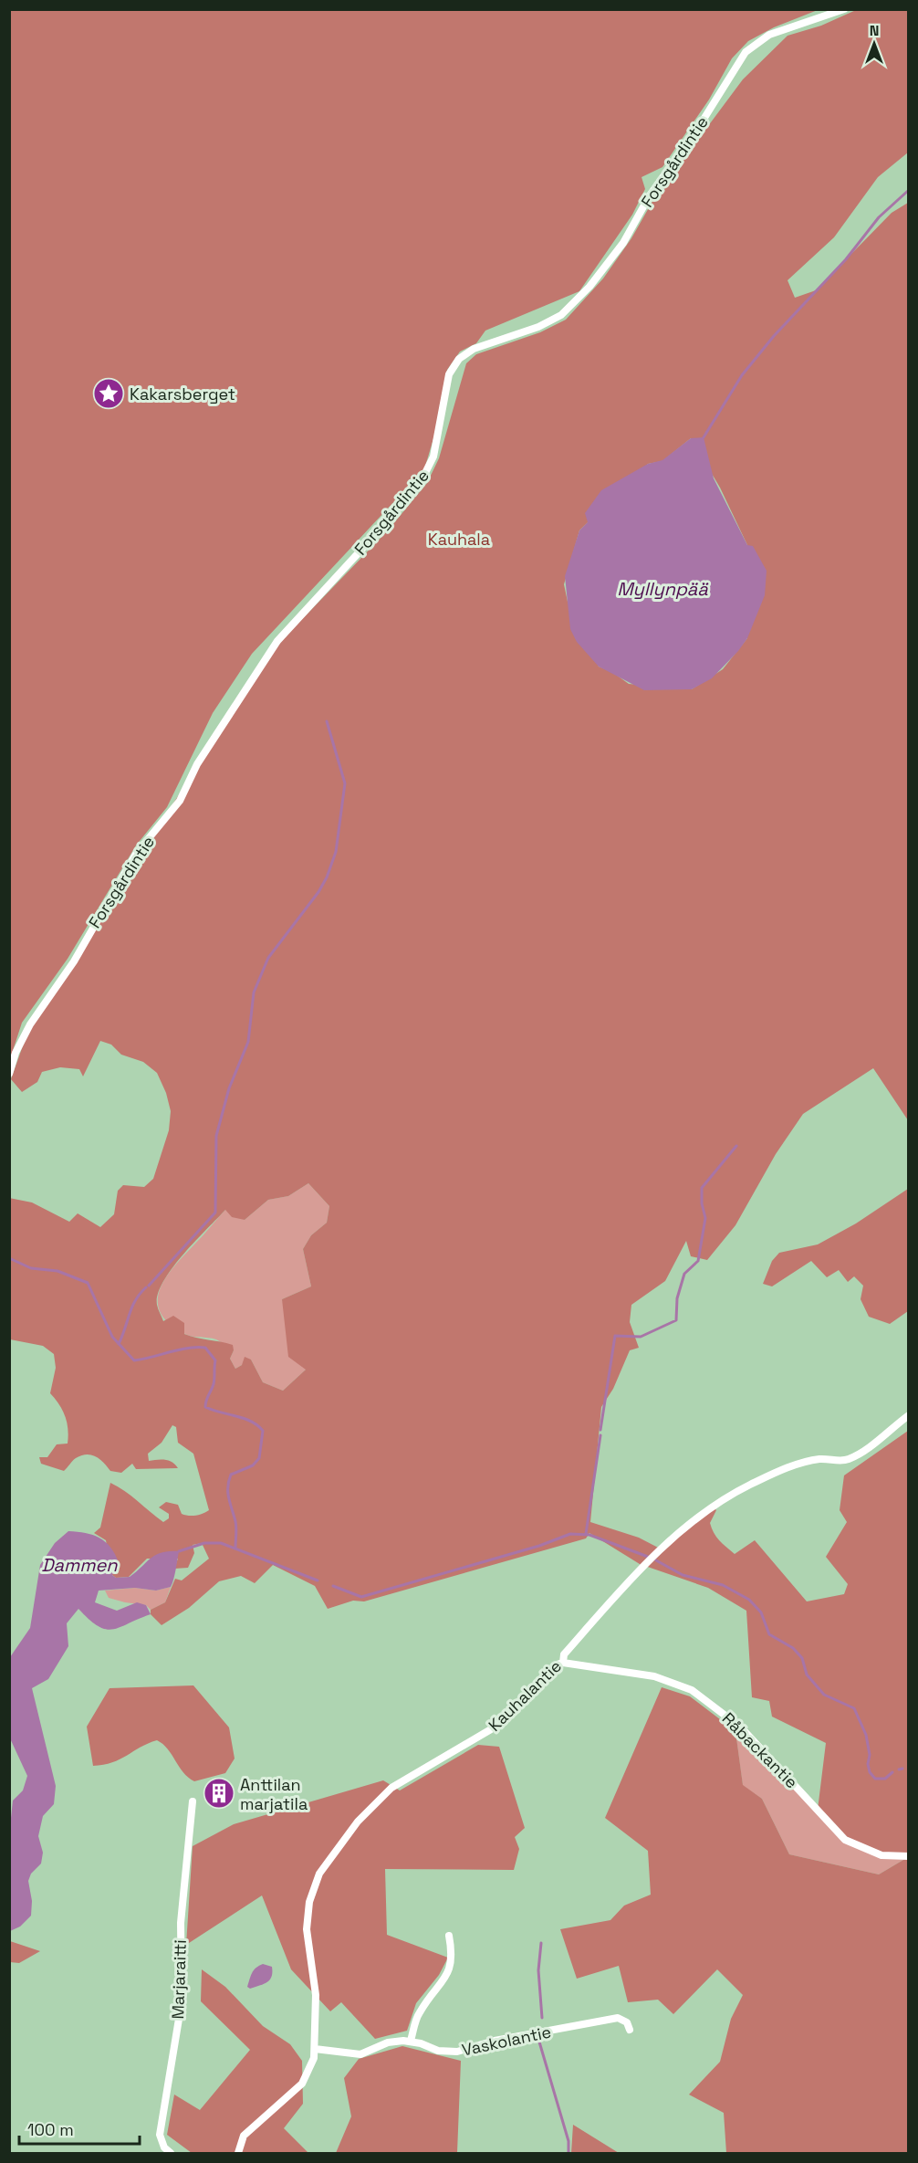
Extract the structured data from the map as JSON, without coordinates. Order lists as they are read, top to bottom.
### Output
{
  "streets": {
    "street": [
      "Forsgårdintie",
      "Kauhalantie",
      "Råbackantie",
      "Marjaraitti",
      "Vaskolantie"
    ]
  },
  "crossings": [
    ["Kauhalantie", "Råbackantie"],
    ["Kauhalantie", "Vaskolantie"]
  ],
  "water": ["Myllynpää", "Dammen"],
  "parks": ["Kauhala"],
  "places": {
    "place": ["Kakarsberget"],
    "building": ["Anttilan marjatila"]
  },
  "scale_bar": "100 m",
  "north": "top"
}
